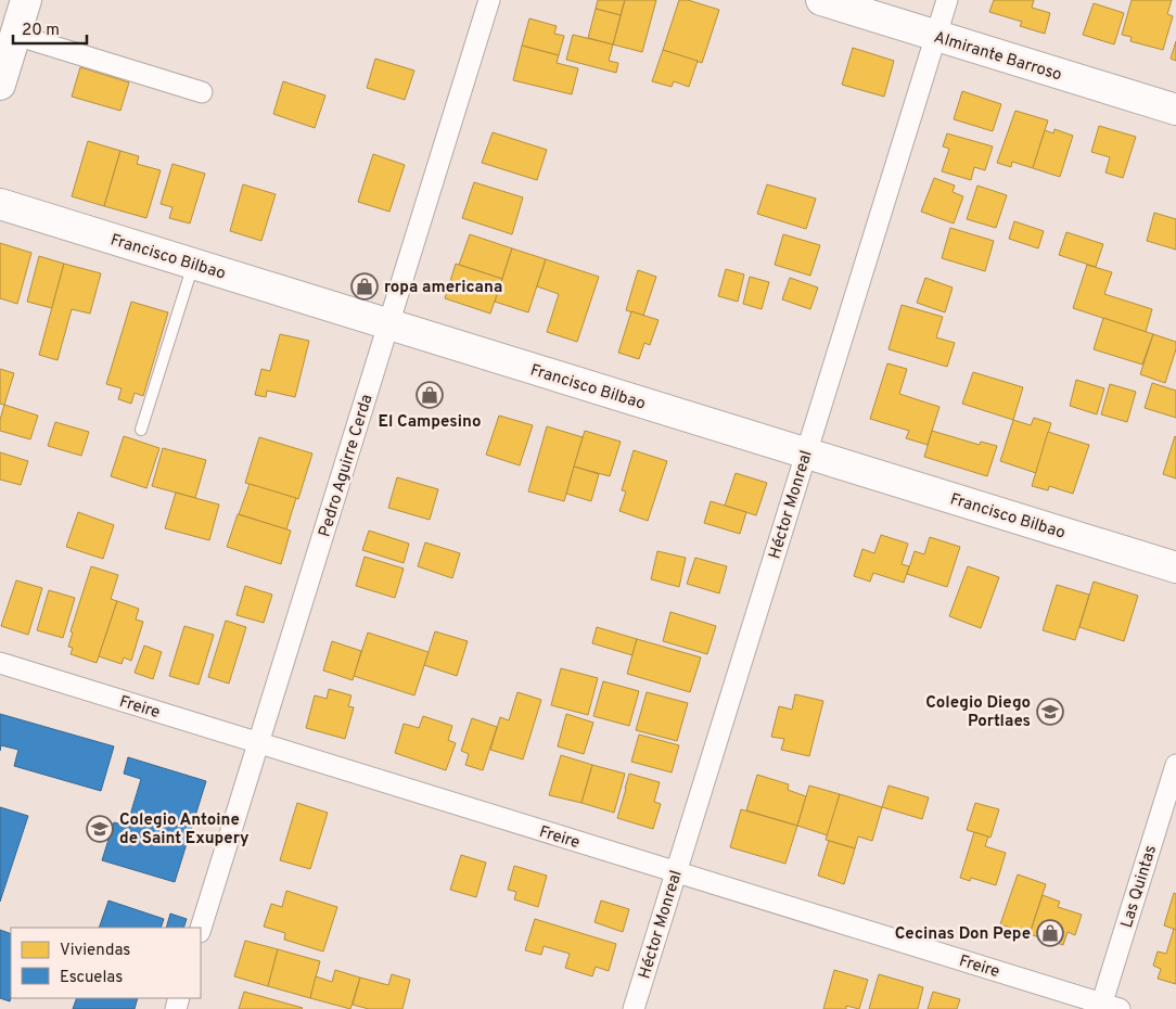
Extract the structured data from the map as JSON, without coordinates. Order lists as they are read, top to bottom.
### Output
{
  "streets": {
    "street": [
      "Almirante Barroso",
      "Francisco Bilbao",
      "Pedro Aguirre Cerda",
      "Héctor Monreal",
      "Freire",
      "Las Quintas"
    ]
  },
  "crossings": [
    ["Almirante Barroso", "Héctor Monreal"],
    ["Francisco Bilbao", "Pedro Aguirre Cerda"],
    ["Francisco Bilbao", "Héctor Monreal"],
    ["Pedro Aguirre Cerda", "Freire"],
    ["Héctor Monreal", "Freire"],
    ["Freire", "Las Quintas"]
  ],
  "places": {
    "shop": ["ropa americana", "El Campesino", "Cecinas Don Pepe"],
    "school or university": ["Colegio Diego Portlaes", "Colegio Antoine de Saint Exupery"]
  },
  "legend": ["Viviendas", "Escuelas"],
  "scale_bar": "20 m"
}
